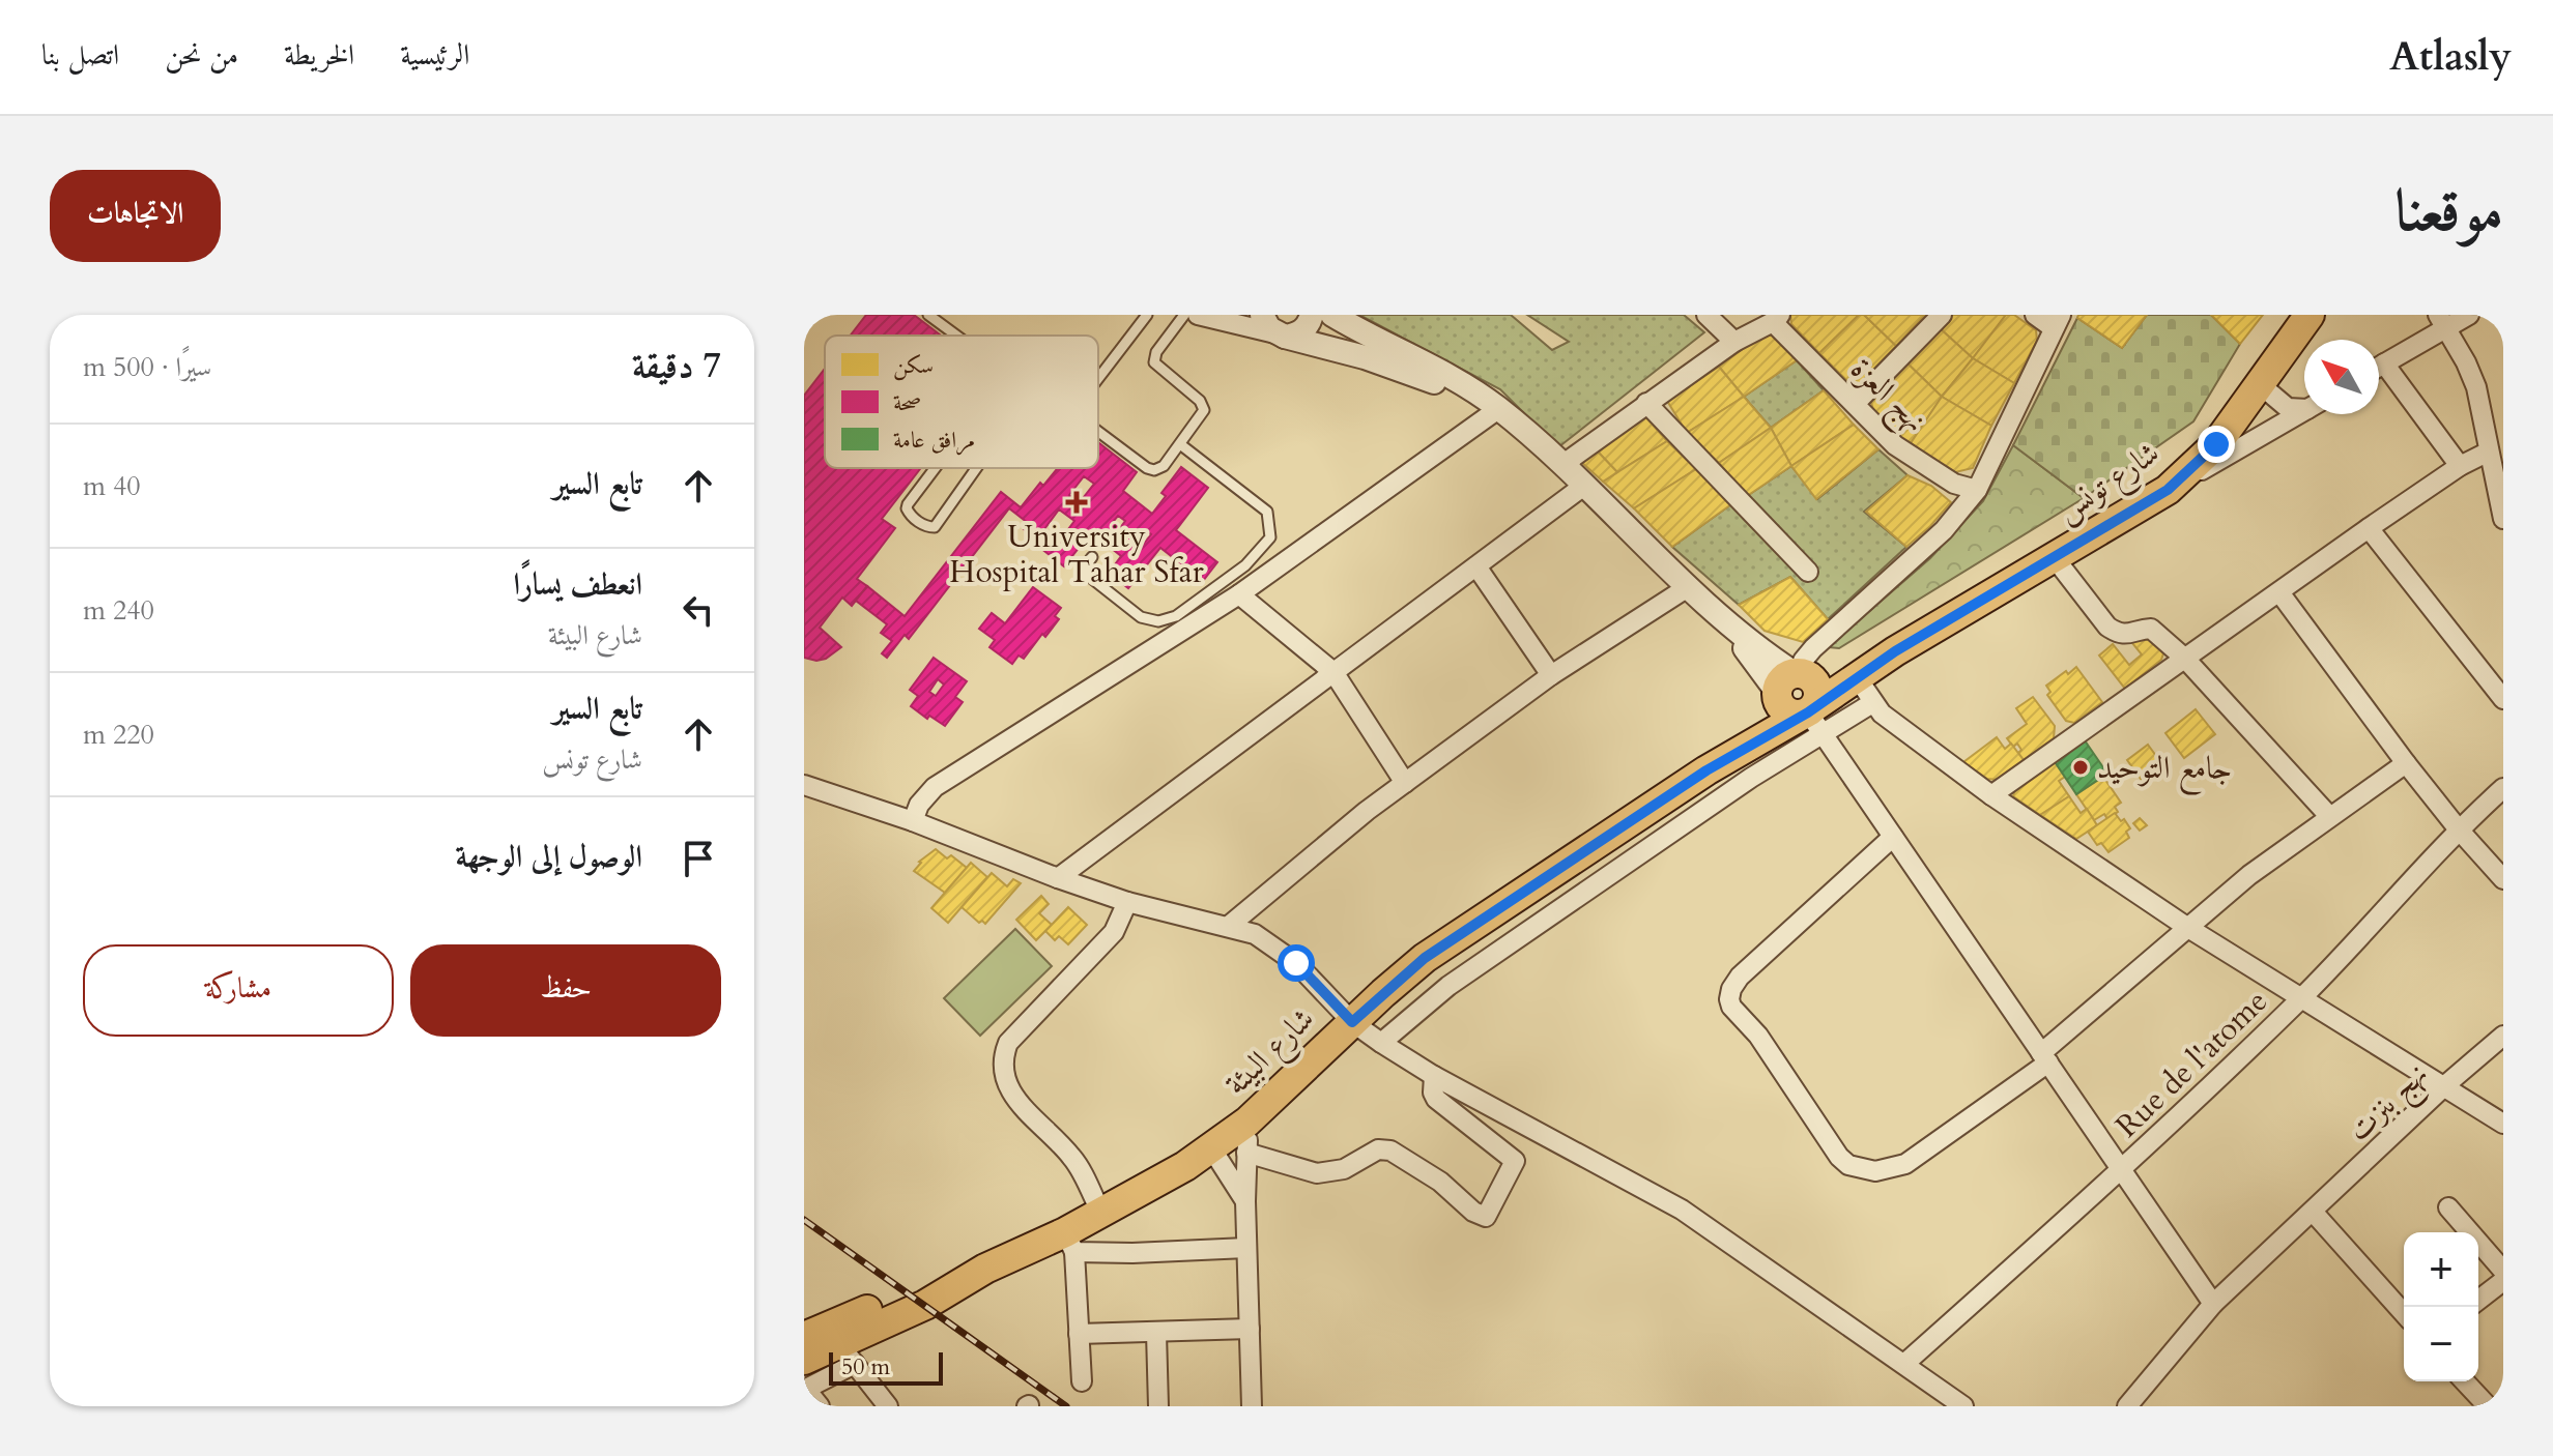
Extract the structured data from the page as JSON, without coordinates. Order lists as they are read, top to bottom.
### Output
{
  "streets": {
    "main road": ["شارع تونس", "شارع البيئة"],
    "street": ["نهج العزة", "Rue de l'atome", "نهج بنزت"]
  },
  "crossings": [
    ["شارع تونس", "شارع البيئة"]
  ],
  "places": {
    "health": ["University Hospital Tahar Sfar"],
    "other": ["جامع التوحيد"]
  },
  "legend": ["سكن", "صحة", "مرافق عامة"],
  "scale_bar": "50 m",
  "north": "top left",
  "page": {
    "header": "Atlasly",
    "nav": [
      "الرئيسية",
      "الخريطة",
      "من نحن",
      "اتصل بنا"
    ],
    "title": "موقعنا",
    "buttons": [
      "الاتجاهات",
      ["حفظ", "مشاركة"]
    ],
    "heading": ["7 دقيقة", "سيرًا · 500 m"],
    "list": [
      ["تابع السير", "40 m"],
      ["انعطف يسارًا", "شارع البيئة", "240 m"],
      ["تابع السير", "شارع تونس", "220 m"],
      "الوصول إلى الوجهة"
    ],
    "map_buttons": ["+", "−"],
    "scale": "50 m"
  }
}
